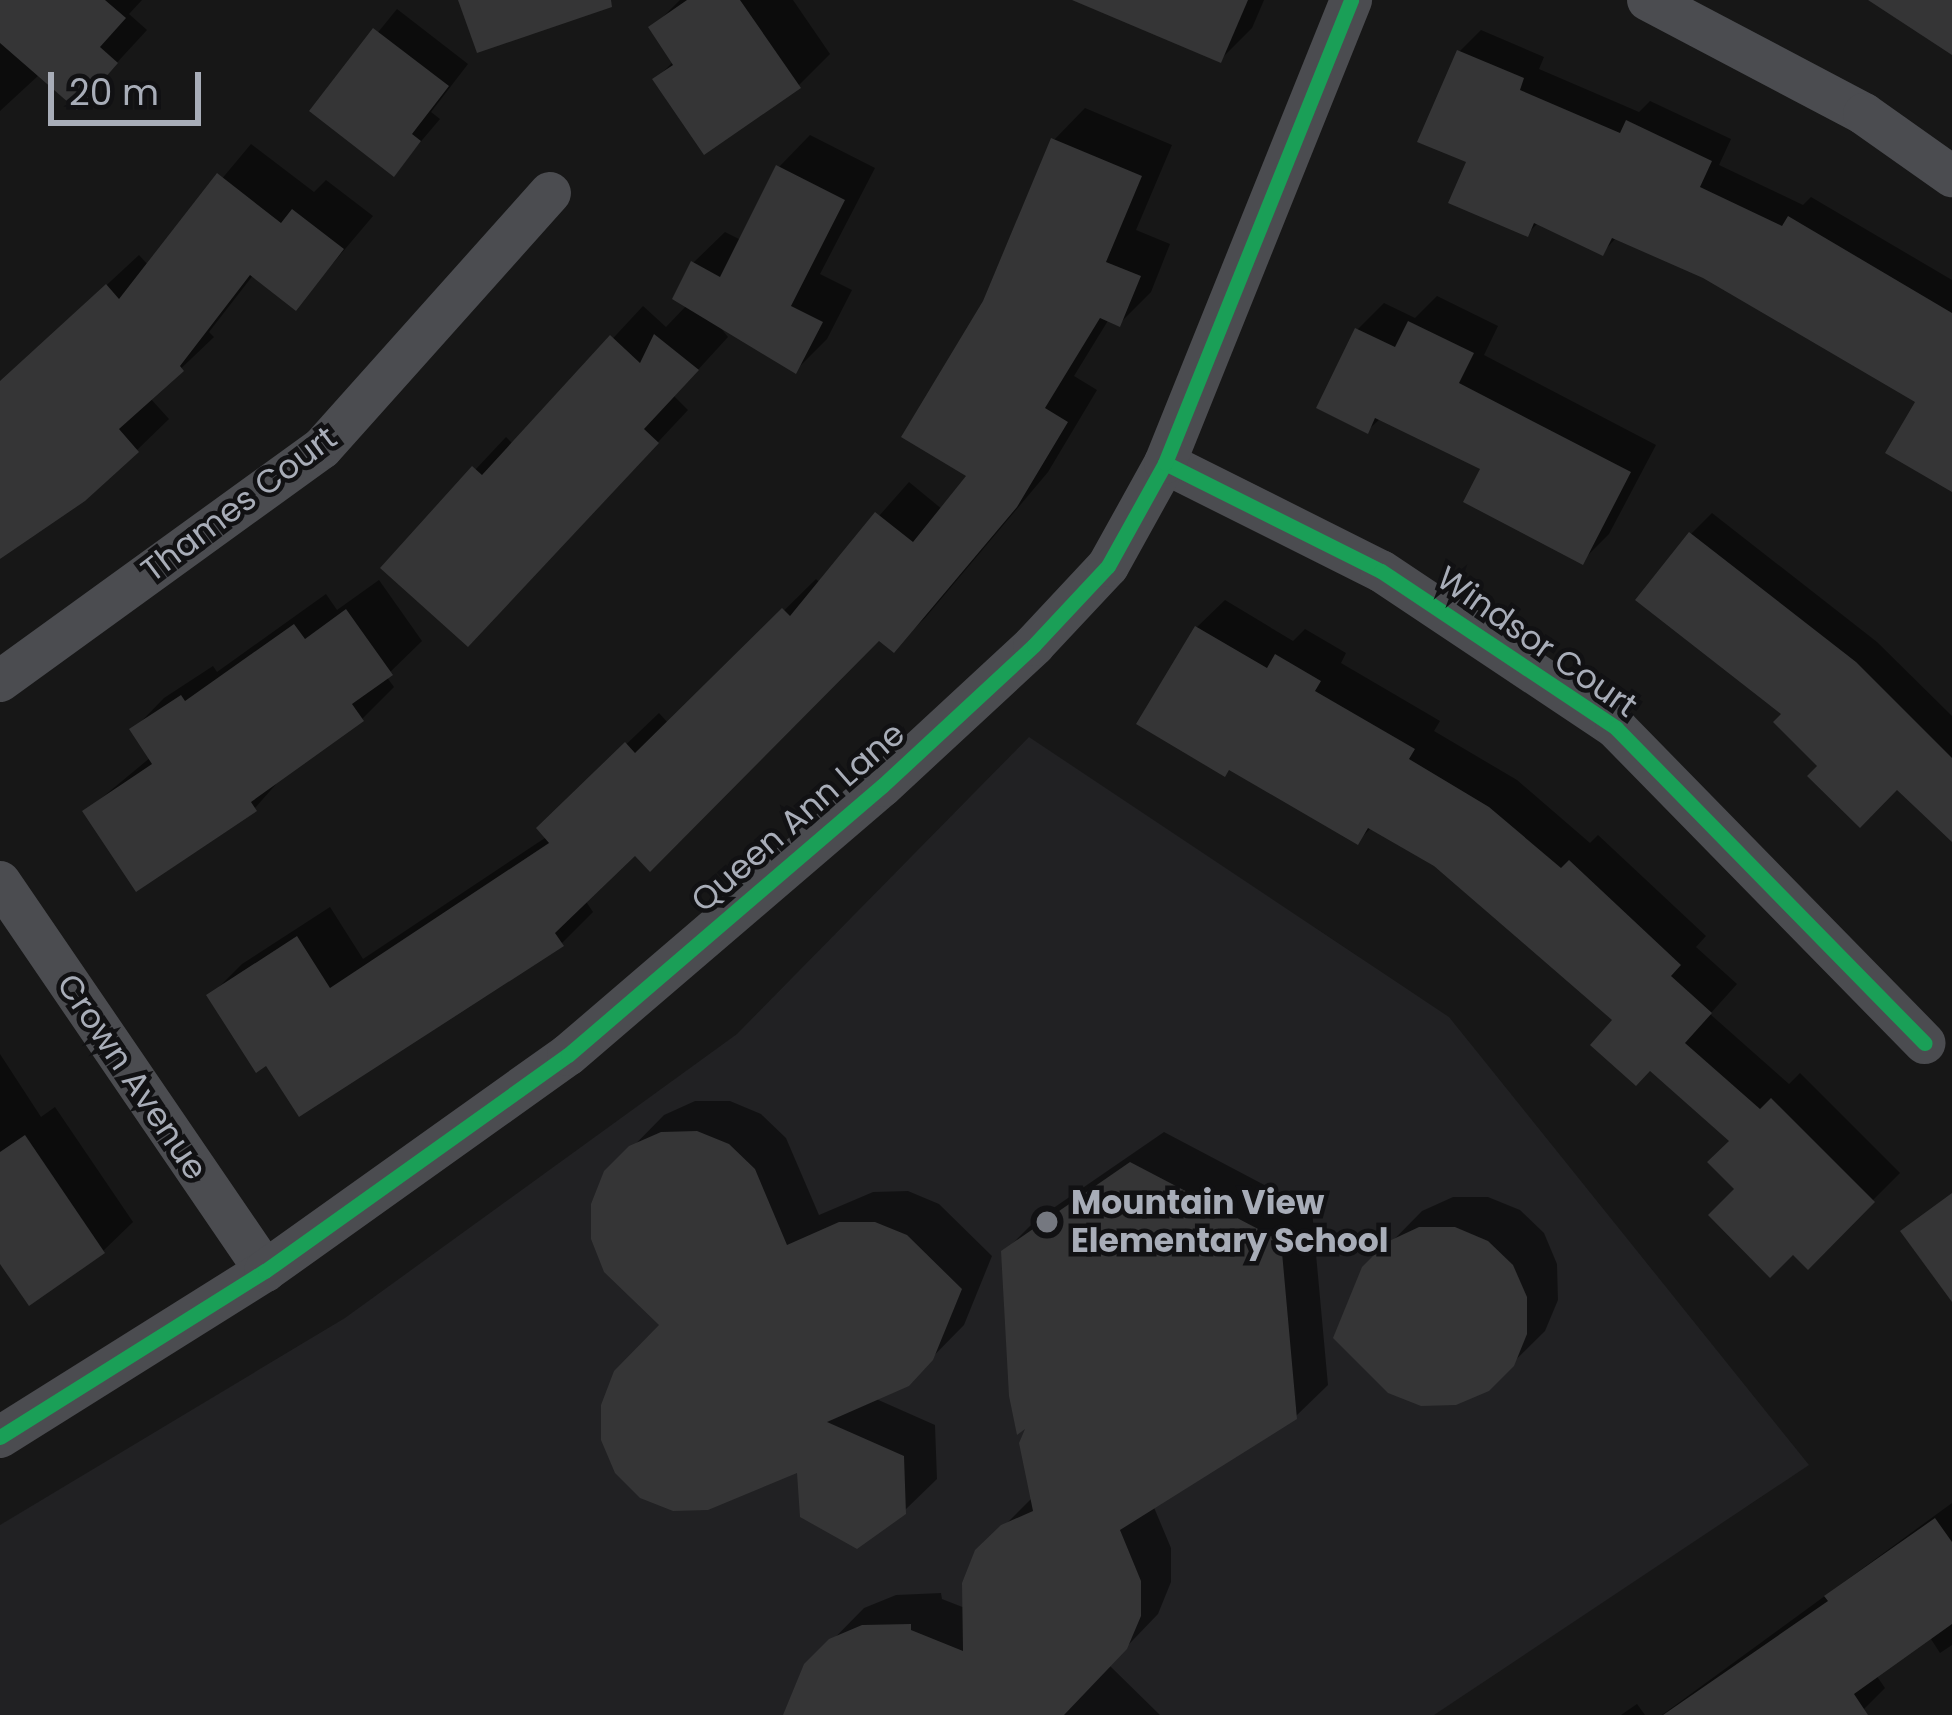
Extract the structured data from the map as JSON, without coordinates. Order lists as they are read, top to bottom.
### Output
{
  "streets": {
    "street": [
      "Thames Court",
      "Windsor Court",
      "Queen Ann Lane",
      "Crown Avenue"
    ]
  },
  "crossings": [
    ["Windsor Court", "Queen Ann Lane"],
    ["Queen Ann Lane", "Crown Avenue"]
  ],
  "places": ["Mountain View Elementary School"],
  "scale_bar": "20 m"
}
